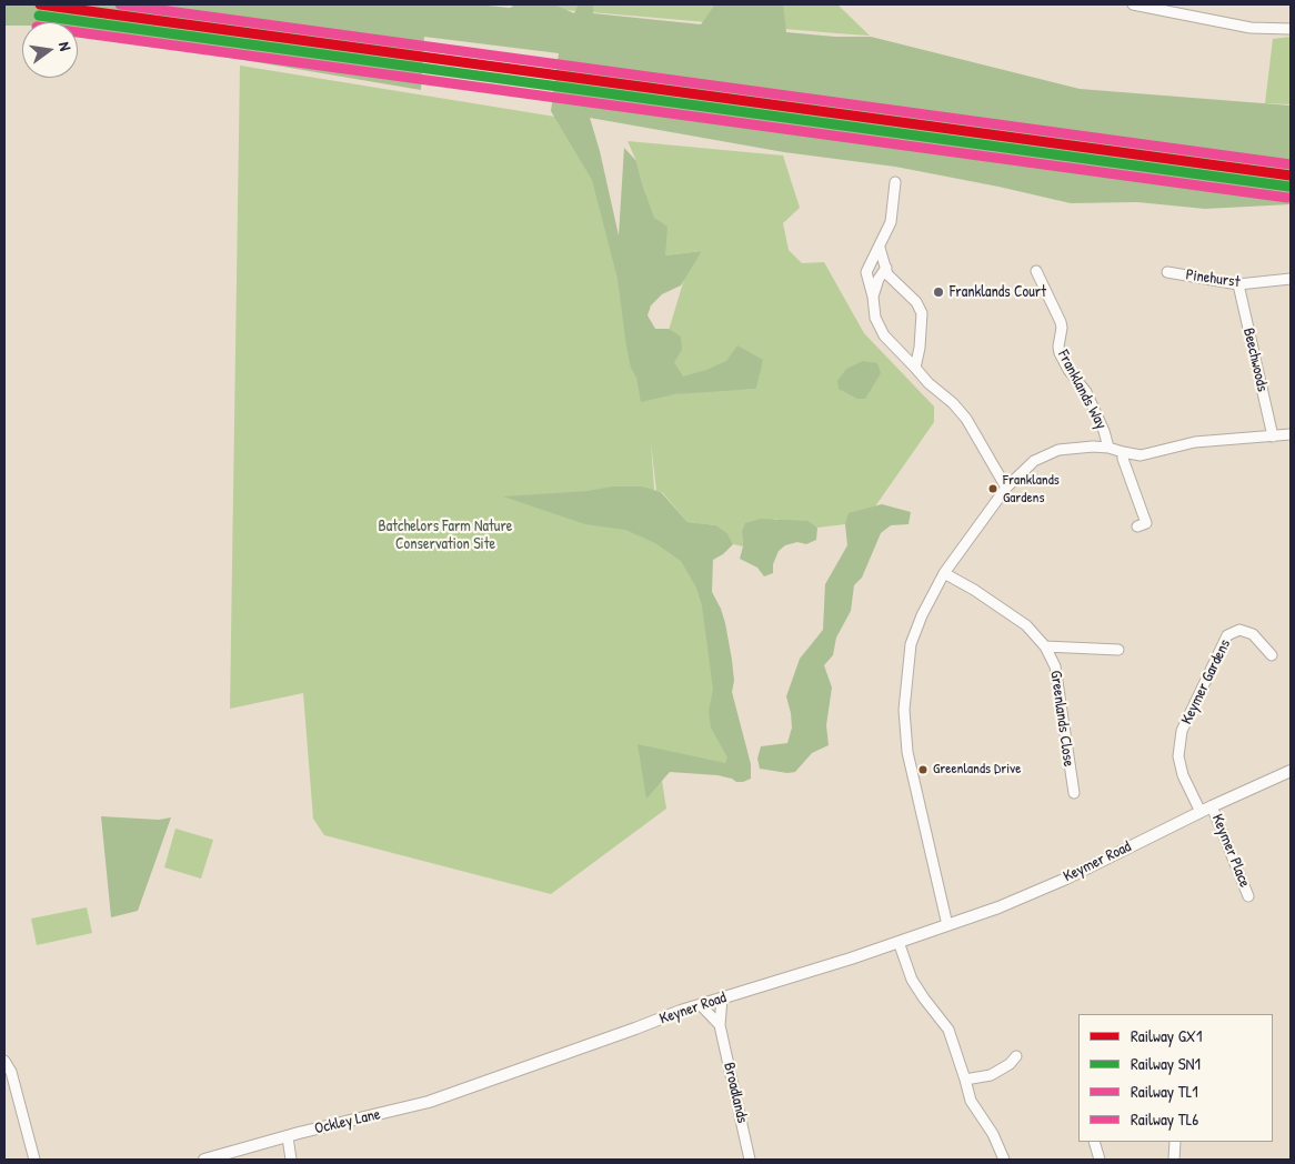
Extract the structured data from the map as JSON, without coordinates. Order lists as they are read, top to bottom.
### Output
{
  "streets": {
    "street": [
      "Pinehurst",
      "Beechwoods",
      "Franklands Way",
      "Keymer Gardens",
      "Greenlands Close",
      "Keymer Place",
      "Keymer Road",
      "Keyner Road",
      "Broadlands",
      "Ockley Lane"
    ]
  },
  "crossings": [
    ["Pinehurst", "Beechwoods"],
    ["Keymer Gardens", "Keymer Road"],
    ["Keymer Place", "Keymer Road"],
    ["Keymer Road", "Keyner Road"],
    ["Keyner Road", "Broadlands"],
    ["Keyner Road", "Ockley Lane"]
  ],
  "parks": ["Batchelors Farm Nature Conservation Site"],
  "places": ["Franklands Court", "Franklands Gardens", "Greenlands Drive"],
  "lines": [
    "rail line GX1",
    "rail line TL1",
    "rail line SN1",
    "rail line TL6"
  ],
  "legend": [
    "Railway GX1",
    "Railway SN1",
    "Railway TL1",
    "Railway TL6"
  ],
  "north": "right"
}
